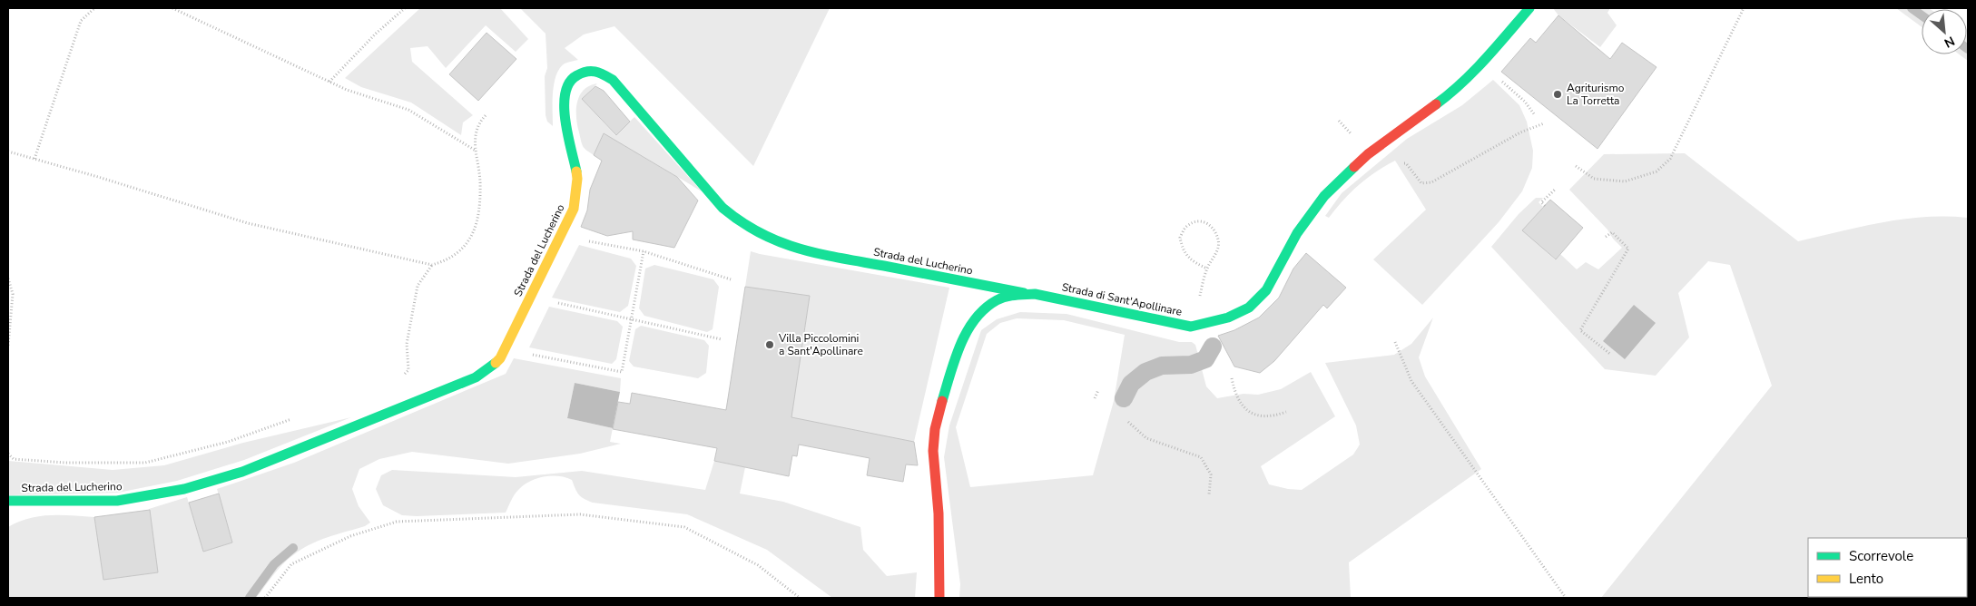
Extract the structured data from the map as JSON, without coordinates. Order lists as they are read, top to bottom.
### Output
{
  "streets": {
    "street": ["Strada del Lucherino", "Strada di Sant'Apollinare"]
  },
  "crossings": [
    ["Strada del Lucherino", "Strada di Sant'Apollinare"]
  ],
  "places": ["Agriturismo La Torretta", "Villa Piccolomini a Sant'Apollinare"],
  "legend": ["Scorrevole", "Lento"],
  "north": "bottom right"
}
